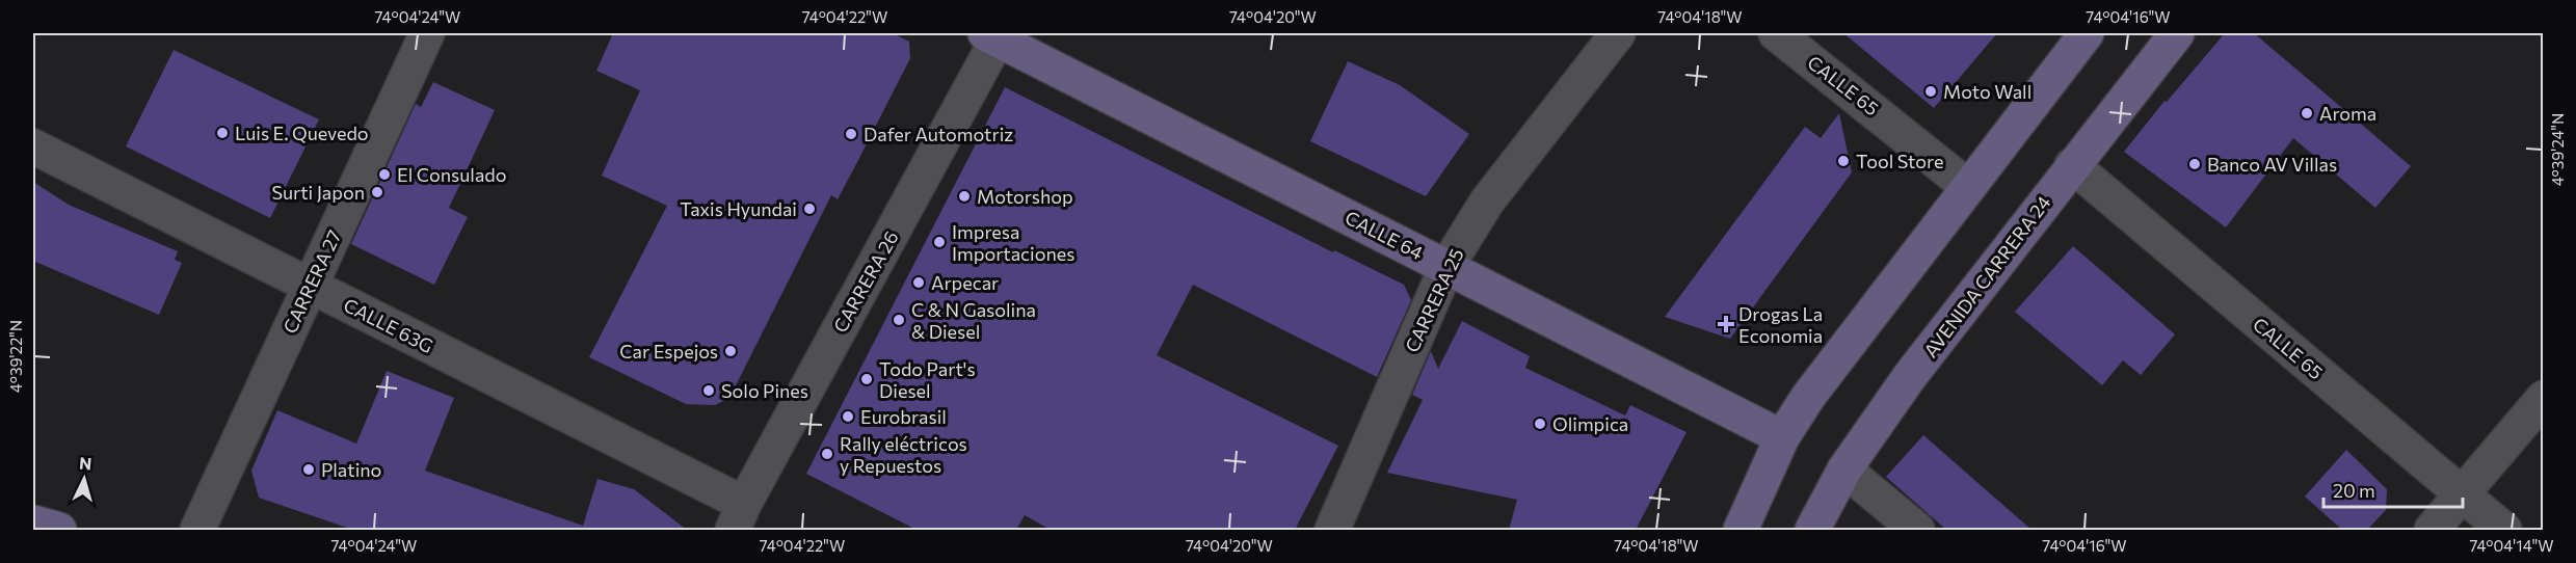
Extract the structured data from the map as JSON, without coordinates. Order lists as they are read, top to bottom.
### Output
{
  "streets": {
    "main road": ["CALLE 64", "AVENIDA CARRERA 24"],
    "street": [
      "CALLE 65",
      "CARRERA 27",
      "CARRERA 26",
      "CARRERA 25",
      "CALLE 63G"
    ]
  },
  "crossings": [
    ["CALLE 65", "AVENIDA CARRERA 24"],
    ["CALLE 64", "CARRERA 26"],
    ["CALLE 64", "CARRERA 25"],
    ["CARRERA 27", "CALLE 63G"],
    ["CARRERA 26", "CALLE 63G"]
  ],
  "places": {
    "other": [
      "Moto Wall",
      "Aroma",
      "Luis E. Quevedo",
      "Dafer Automotriz",
      "Tool Store",
      "Banco AV Villas",
      "El Consulado",
      "Surti Japon",
      "Motorshop",
      "Taxis Hyundai",
      "Impresa Importaciones",
      "Arpecar",
      "C & N Gasolina & Diesel",
      "Car Espejos",
      "Todo Part's Diesel",
      "Solo Pines",
      "Eurobrasil",
      "Olimpica",
      "Rally eléctricos y Repuestos",
      "Platino"
    ],
    "health": ["Drogas La Economia"]
  },
  "scale_bar": "20 m",
  "north": "top",
  "coordinates": [
    "74°04'24\"W",
    "74°04'22\"W",
    "74°04'20\"W",
    "74°04'18\"W",
    "74°04'16\"W",
    "4°39'24\"N",
    "4°39'22\"N",
    "74°04'14\"W"
  ]
}
